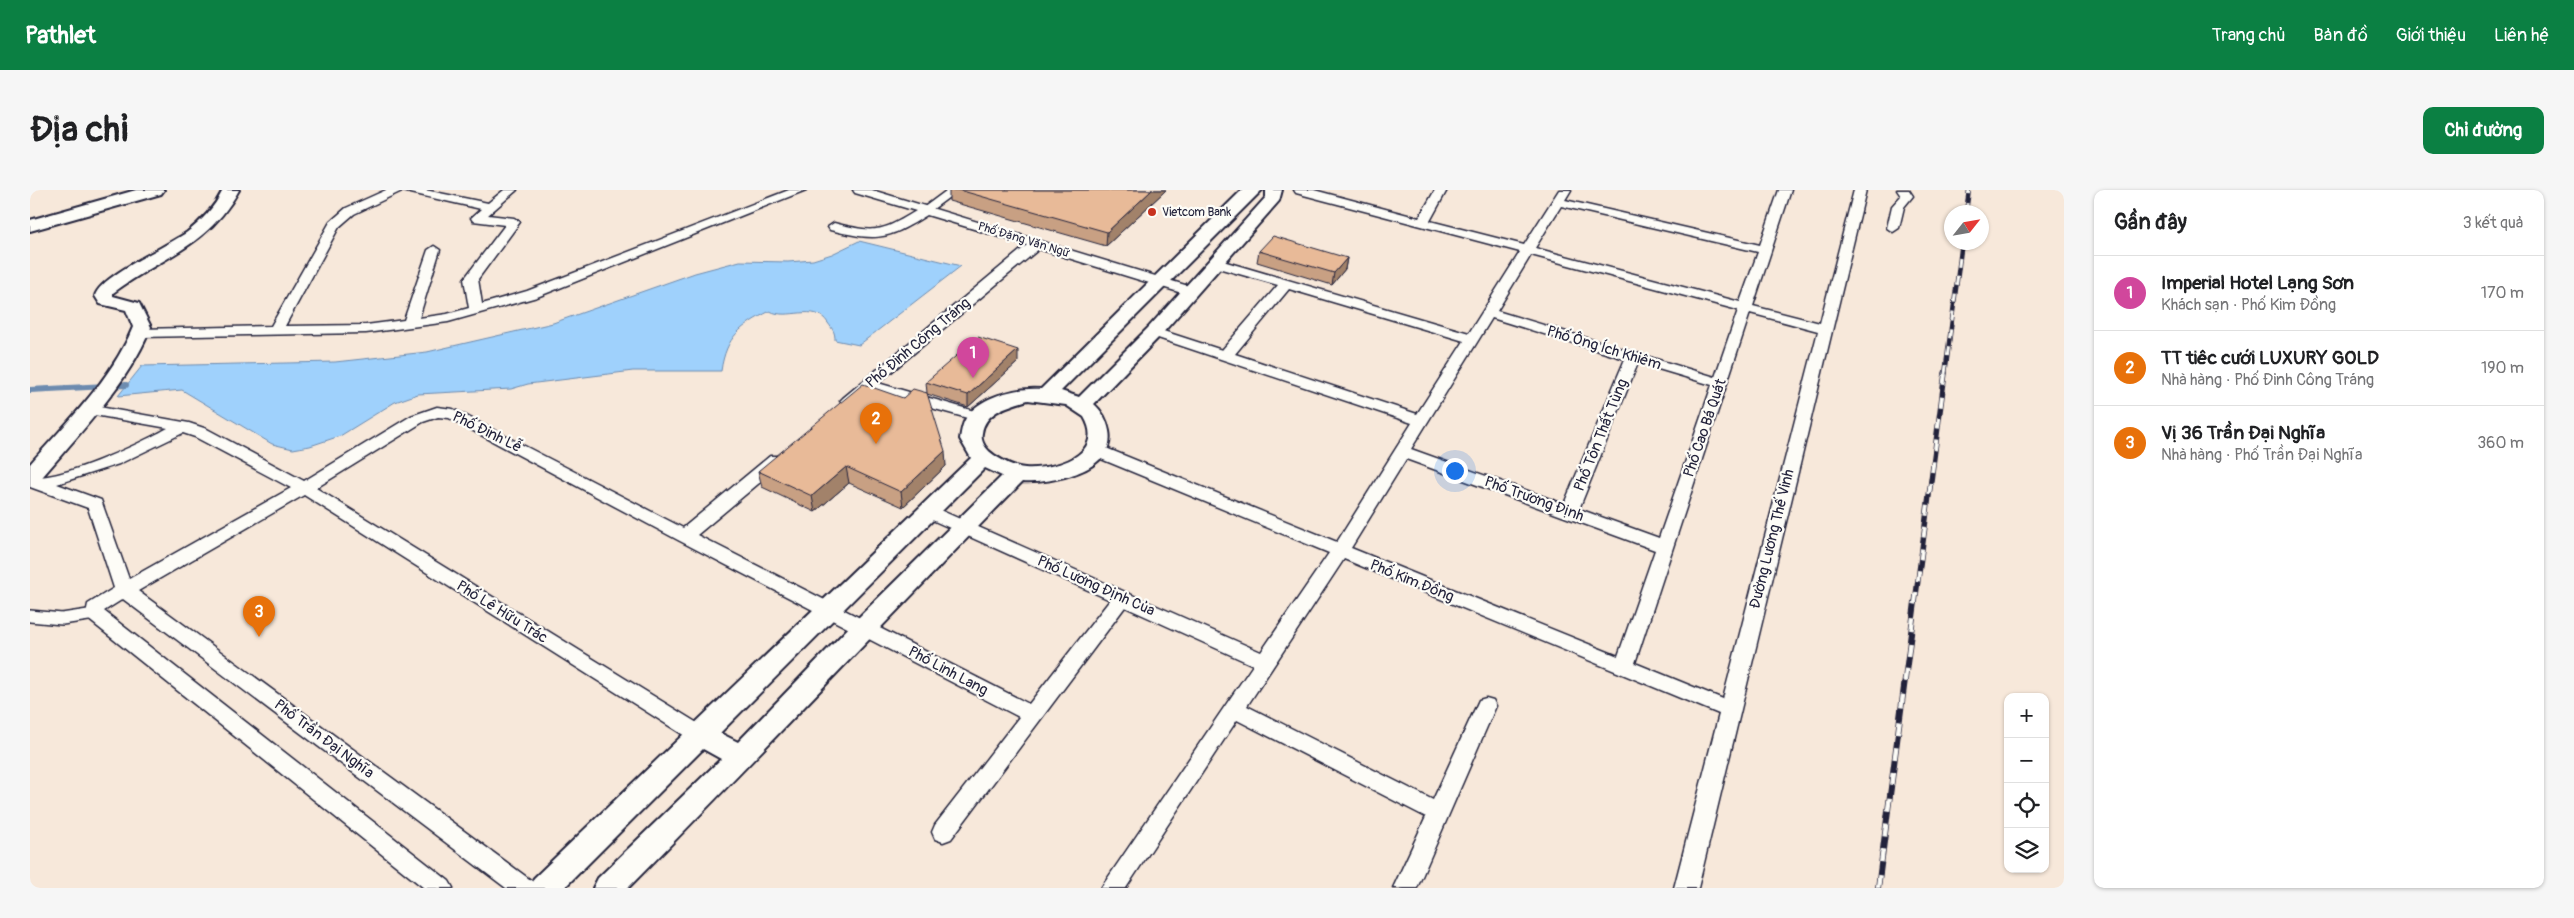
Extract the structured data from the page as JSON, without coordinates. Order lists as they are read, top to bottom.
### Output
{
  "streets": {
    "street": [
      "Phố Đặng Văn Ngữ",
      "Phố Đinh Công Tráng",
      "Phố Ông Ích Khiêm",
      "Phố Cao Bá Quát",
      "Phố Đinh Lễ",
      "Phố Tôn Thất Tùng",
      "Phố Trương Định",
      "Đường Lương Thế Vinh",
      "Phố Kim Đồng",
      "Phố Lương Định Của",
      "Phố Lê Hữu Trác",
      "Phố Linh Lang",
      "Phố Trần Đại Nghĩa"
    ]
  },
  "crossings": [
    ["Phố Đặng Văn Ngữ", "Phố Đinh Công Tráng"],
    ["Phố Ông Ích Khiêm", "Phố Cao Bá Quát"],
    ["Phố Ông Ích Khiêm", "Phố Tôn Thất Tùng"],
    ["Phố Cao Bá Quát", "Phố Trương Định"],
    ["Phố Cao Bá Quát", "Phố Kim Đồng"],
    ["Phố Đinh Lễ", "Phố Lê Hữu Trác"],
    ["Phố Đinh Lễ", "Phố Linh Lang"],
    ["Phố Đinh Lễ", "Phố Trần Đại Nghĩa"],
    ["Phố Tôn Thất Tùng", "Phố Trương Định"],
    ["Đường Lương Thế Vinh", "Phố Kim Đồng"]
  ],
  "places": ["Vietcom Bank"],
  "north": "top right",
  "page": {
    "header": "Pathlet",
    "nav": [
      "Trang chủ",
      "Bản đồ",
      "Giới thiệu",
      "Liên hệ"
    ],
    "buttons": "Chỉ đường",
    "title": "Địa chỉ",
    "heading": ["Gần đây", "3 kết quả"],
    "list": [
      {
        "mark": "1",
        "name": "Imperial Hotel Lạng Sơn",
        "note": "Khách sạn · Phố Kim Đồng",
        "value": "170 m"
      },
      {
        "mark": "2",
        "name": "TT tiêc cưới LUXURY GOLD",
        "note": "Nhà hàng · Phố Đinh Công Tráng",
        "value": "190 m"
      },
      {
        "mark": "3",
        "name": "Vị 36 Trần Đại Nghĩa",
        "note": "Nhà hàng · Phố Trần Đại Nghĩa",
        "value": "360 m"
      }
    ],
    "pins": ["1", "2", "3"],
    "map_buttons": ["+", "−"]
  }
}
